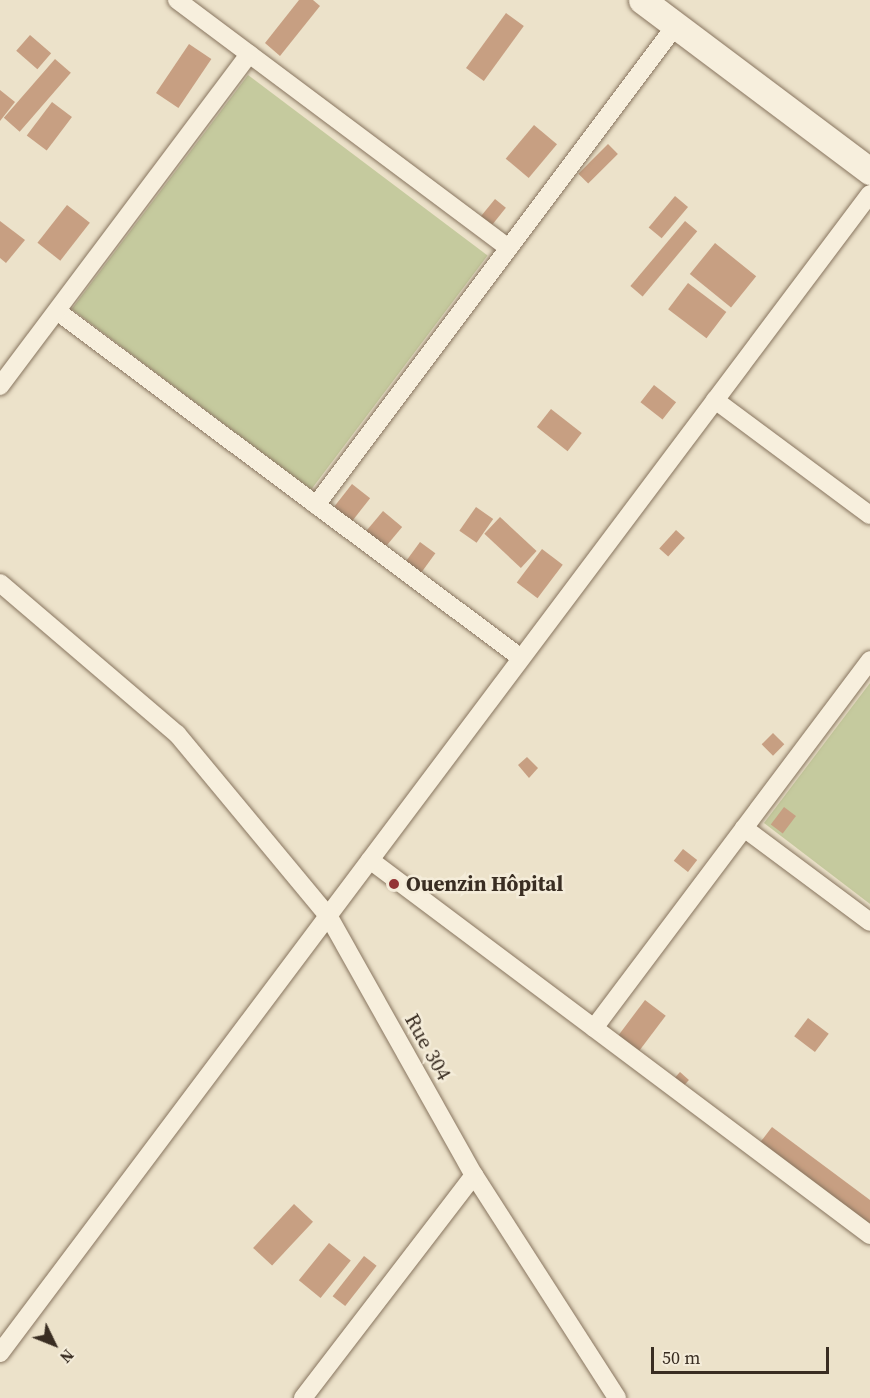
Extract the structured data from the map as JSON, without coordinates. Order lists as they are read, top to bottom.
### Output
{
  "streets": {
    "street": ["Rue 304"]
  },
  "places": ["Ouenzin Hôpital"],
  "scale_bar": "50 m",
  "north": "bottom right"
}
